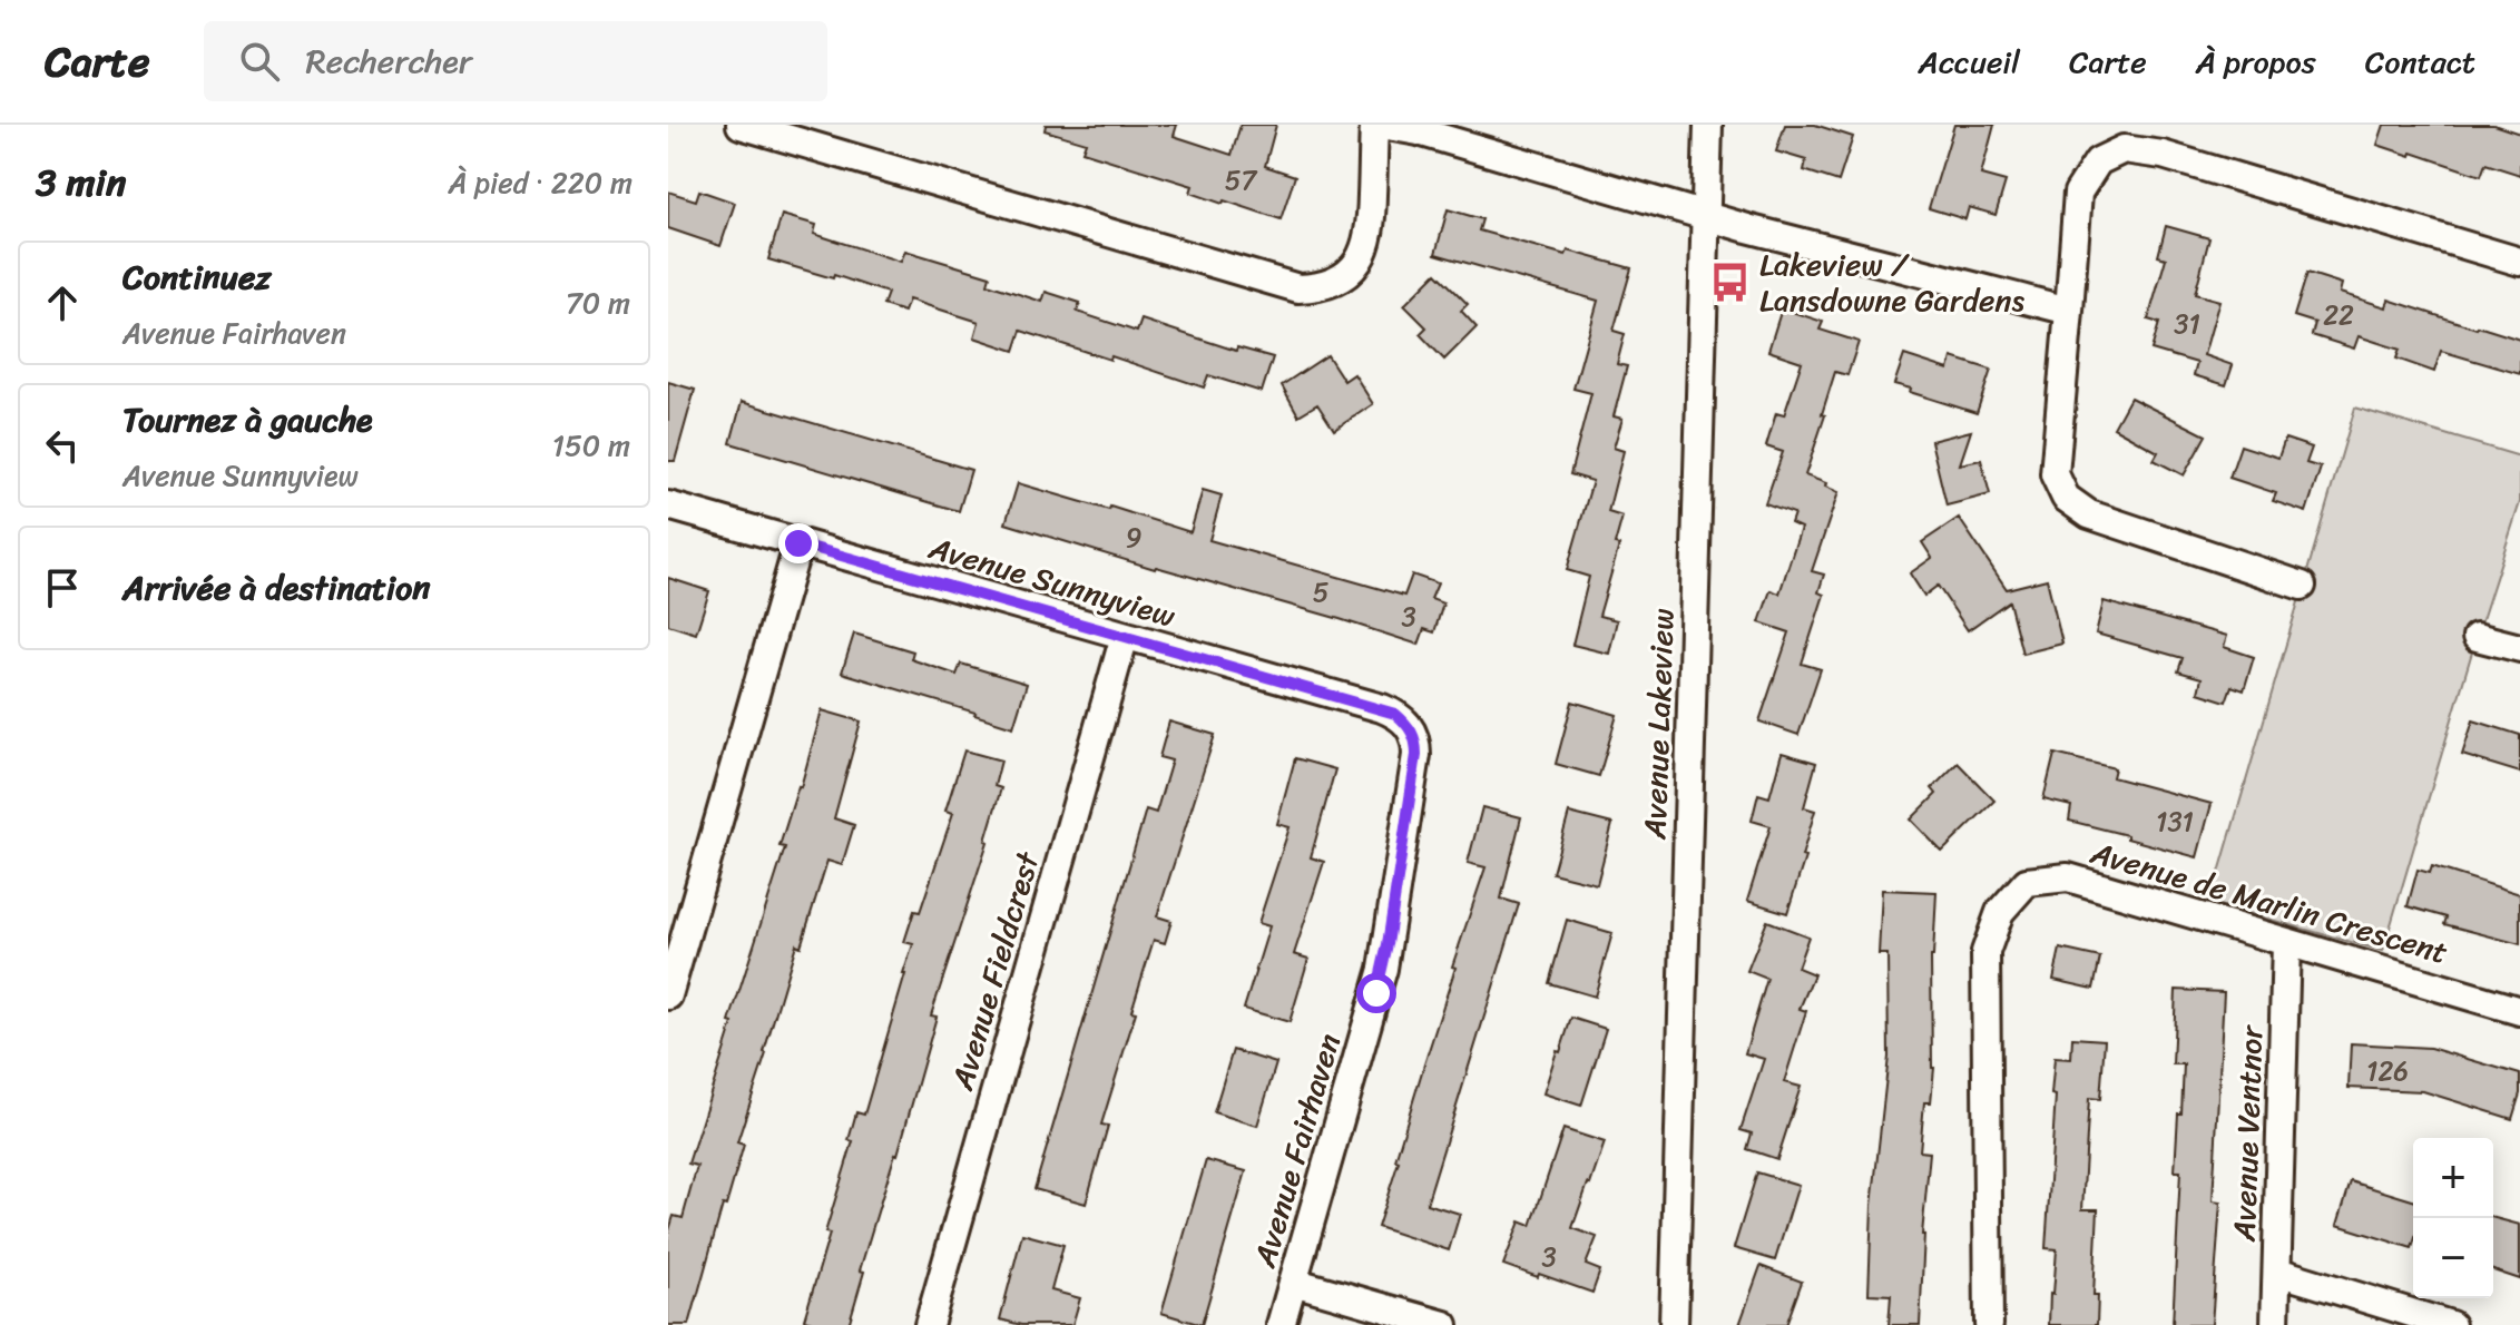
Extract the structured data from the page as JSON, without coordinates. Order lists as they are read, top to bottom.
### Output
{
  "streets": {
    "street": [
      "Avenue Sunnyview",
      "Avenue Lakeview",
      "Avenue de Marlin Crescent",
      "Avenue Fieldcrest",
      "Avenue Ventnor",
      "Avenue Fairhaven"
    ]
  },
  "crossings": [
    ["Avenue Sunnyview", "Avenue Fieldcrest"],
    ["Avenue Sunnyview", "Avenue Fairhaven"],
    ["Avenue de Marlin Crescent", "Avenue Ventnor"]
  ],
  "places": {
    "bus stop": ["Lakeview / Lansdowne Gardens"]
  },
  "house_numbers": [
    "57",
    "22",
    "31",
    "9",
    "5",
    "3",
    "131",
    "126",
    "3"
  ],
  "page": {
    "header": "Carte",
    "search": "Rechercher",
    "nav": [
      "Accueil",
      "Carte",
      "À propos",
      "Contact"
    ],
    "heading": ["3 min", "À pied · 220 m"],
    "list": [
      ["Continuez", "Avenue Fairhaven", "70 m"],
      ["Tournez à gauche", "Avenue Sunnyview", "150 m"],
      "Arrivée à destination"
    ],
    "map_buttons": ["+", "−"]
  }
}
